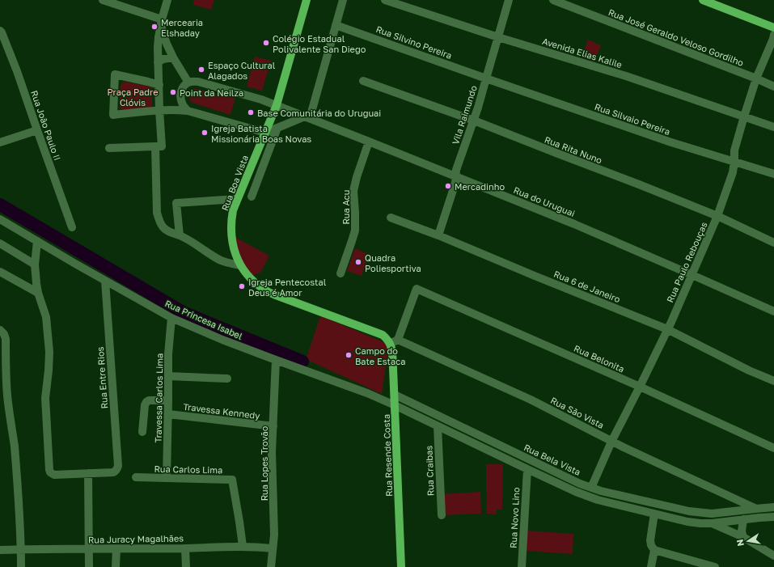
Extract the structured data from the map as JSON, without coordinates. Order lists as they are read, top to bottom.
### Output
{
  "streets": {
    "main road": ["Rua Boa Vista", "Rua Resende Costa"],
    "street": [
      "Rua José Geraldo Veloso Gordilho",
      "Rua Silvino Pereira",
      "Avenida Elias Kalile",
      "Vila Raimundo",
      "Rua Silvaio Pereira",
      "Rua João Paulo II",
      "Rua Rita Nuno",
      "Rua do Uruguai",
      "Rua Acu",
      "Rua Paulo Rebouças",
      "Rua 6 de Janeiro",
      "Rua Princesa Isabel",
      "Rua Belonita",
      "Rua Entre Rios",
      "Travessa Carlos Lima",
      "Travessa Kennedy",
      "Rua São Vista",
      "Rua Bela Vista",
      "Rua Lopes Trovão",
      "Rua Carlos Lima",
      "Rua Craibas",
      "Rua Novo Lino",
      "Rua Juracy Magalhães"
    ]
  },
  "crossings": [
    ["Rua José Geraldo Veloso Gordilho", "Rua Paulo Rebouças"],
    ["Rua Silvino Pereira", "Vila Raimundo"],
    ["Rua Silvino Pereira", "Rua Silvaio Pereira"],
    ["Avenida Elias Kalile", "Vila Raimundo"],
    ["Avenida Elias Kalile", "Rua Paulo Rebouças"],
    ["Vila Raimundo", "Rua Silvaio Pereira"],
    ["Vila Raimundo", "Rua Rita Nuno"],
    ["Vila Raimundo", "Rua do Uruguai"],
    ["Vila Raimundo", "Rua 6 de Janeiro"],
    ["Rua Silvaio Pereira", "Rua Paulo Rebouças"],
    ["Rua Rita Nuno", "Rua Paulo Rebouças"],
    ["Rua Boa Vista", "Rua do Uruguai"],
    ["Rua Boa Vista", "Rua Resende Costa"],
    ["Rua do Uruguai", "Rua Acu"],
    ["Rua do Uruguai", "Rua Paulo Rebouças"],
    ["Rua Paulo Rebouças", "Rua 6 de Janeiro"],
    ["Rua Paulo Rebouças", "Rua Belonita"],
    ["Rua Paulo Rebouças", "Rua São Vista"],
    ["Rua Paulo Rebouças", "Rua Bela Vista"],
    ["Rua Princesa Isabel", "Rua Entre Rios"],
    ["Rua Princesa Isabel", "Travessa Carlos Lima"],
    ["Rua Princesa Isabel", "Rua Resende Costa"],
    ["Rua Princesa Isabel", "Rua Lopes Trovão"],
    ["Rua Belonita", "Rua São Vista"],
    ["Travessa Carlos Lima", "Travessa Kennedy"],
    ["Travessa Carlos Lima", "Rua Carlos Lima"],
    ["Travessa Kennedy", "Rua Lopes Trovão"],
    ["Rua São Vista", "Rua Bela Vista"],
    ["Rua Resende Costa", "Rua Bela Vista"],
    ["Rua Lopes Trovão", "Rua Juracy Magalhães"],
    ["Rua Carlos Lima", "Rua Juracy Magalhães"]
  ],
  "parks": ["Praça Padre Clóvis"],
  "places": [
    "Mercearia Elshaday",
    "Colégio Estadual Polivalente San Diego",
    "Espaço Cultural Alagados",
    "Point da Neilza",
    "Base Comunitária do Uruguai",
    "Igreja Batista Missionária Boas Novas",
    "Mercadinho",
    "Quadra Poliesportiva",
    "Igreja Pentecostal Deus é Amor",
    "Campo do Bate Estaca"
  ],
  "north": "left"
}
